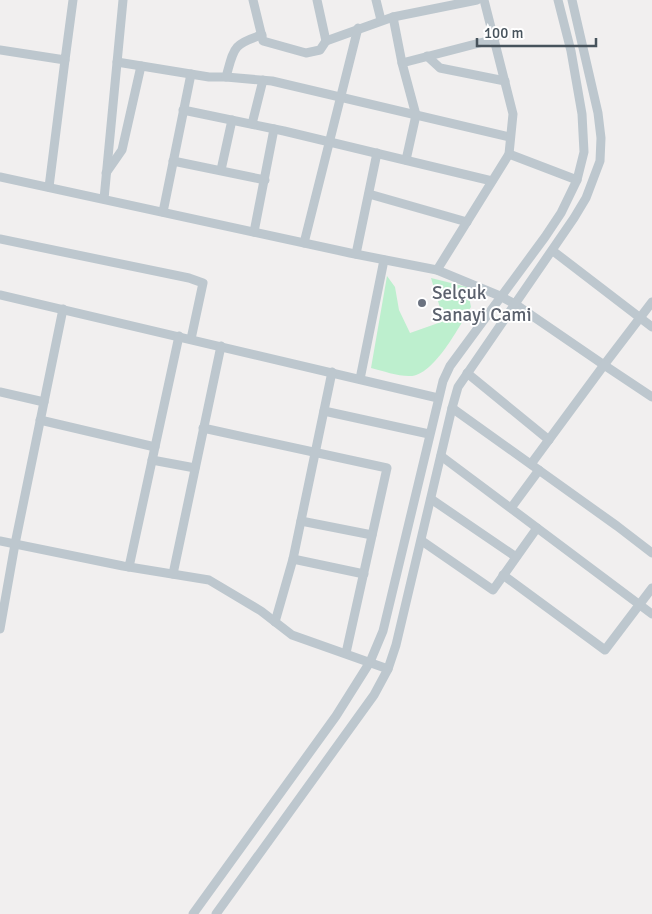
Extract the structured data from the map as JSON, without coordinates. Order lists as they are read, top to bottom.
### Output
{
  "places": ["Selçuk Sanayi Cami"],
  "scale_bar": "100 m"
}
